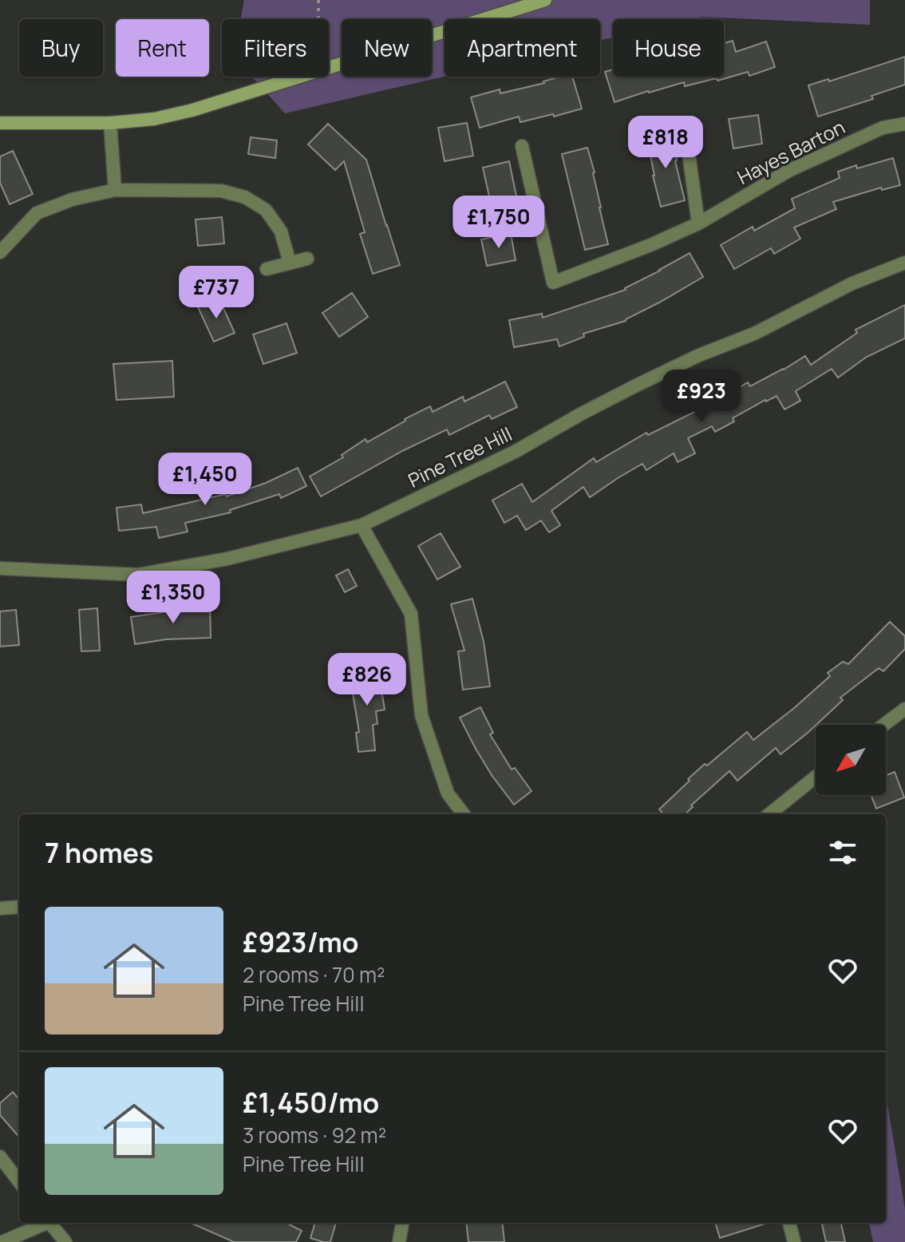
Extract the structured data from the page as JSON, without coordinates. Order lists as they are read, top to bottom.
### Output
{
  "streets": {
    "street": ["Hayes Barton", "Pine Tree Hill"]
  },
  "north": "bottom left",
  "page": {
    "chip": [
      "Buy",
      "Rent",
      "Filters",
      "New",
      "Apartment",
      "House"
    ],
    "price": [
      "£818",
      "£1,750",
      "£737",
      "£923",
      "£1,450",
      "£1,350",
      "£826"
    ],
    "heading": "7 homes",
    "list": [
      {
        "name": "£923/mo",
        "note": "2 rooms · 70 m² · Pine Tree Hill"
      },
      {
        "name": "£1,450/mo",
        "note": "3 rooms · 92 m² · Pine Tree Hill"
      }
    ]
  }
}
